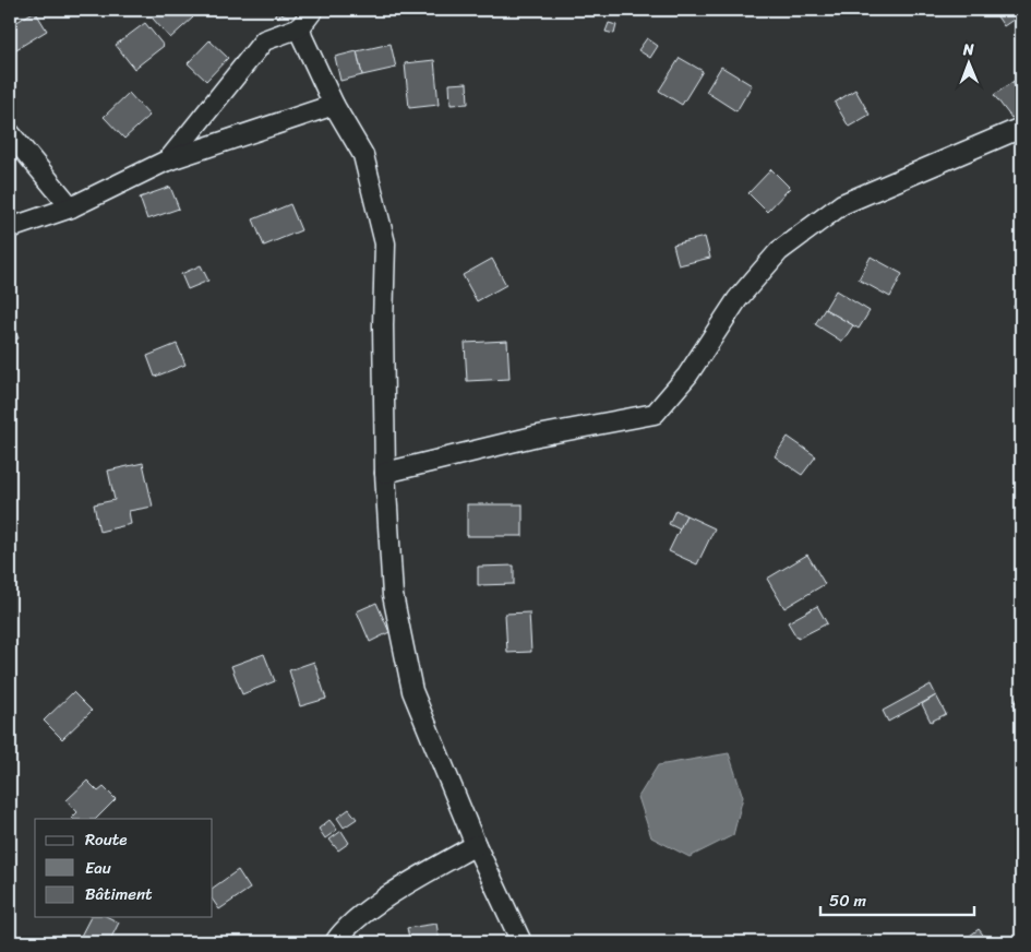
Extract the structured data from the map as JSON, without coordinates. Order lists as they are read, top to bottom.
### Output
{
  "legend": ["Route", "Eau", "Bâtiment"],
  "scale_bar": "50 m",
  "north": "top"
}
